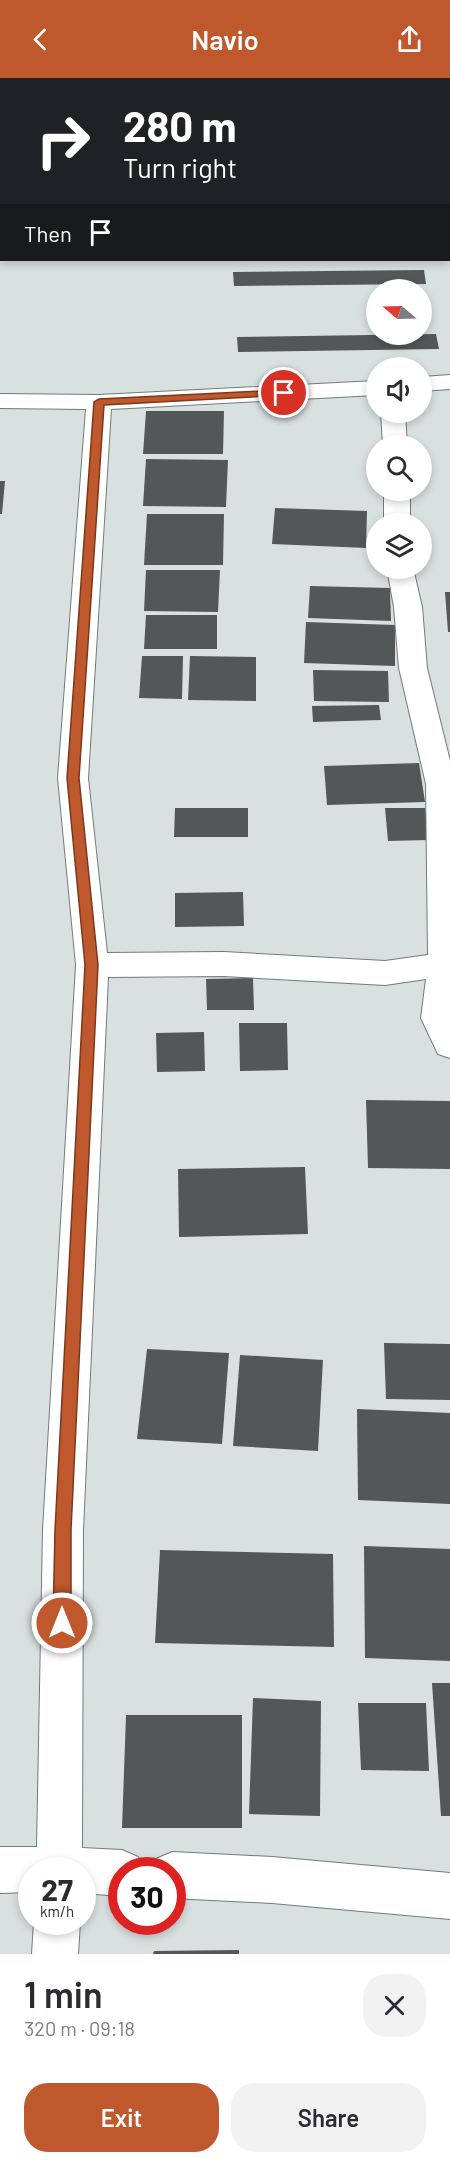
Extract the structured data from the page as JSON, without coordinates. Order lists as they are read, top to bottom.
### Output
{
  "north": "left",
  "page": {
    "header": "Navio",
    "turn": ["280 m", "Turn right"],
    "then": "Then",
    "speed": "27 km/h",
    "limit": "30",
    "heading": ["1 min", "320 m · 09:18"],
    "buttons": ["Exit", "Share"]
  }
}
